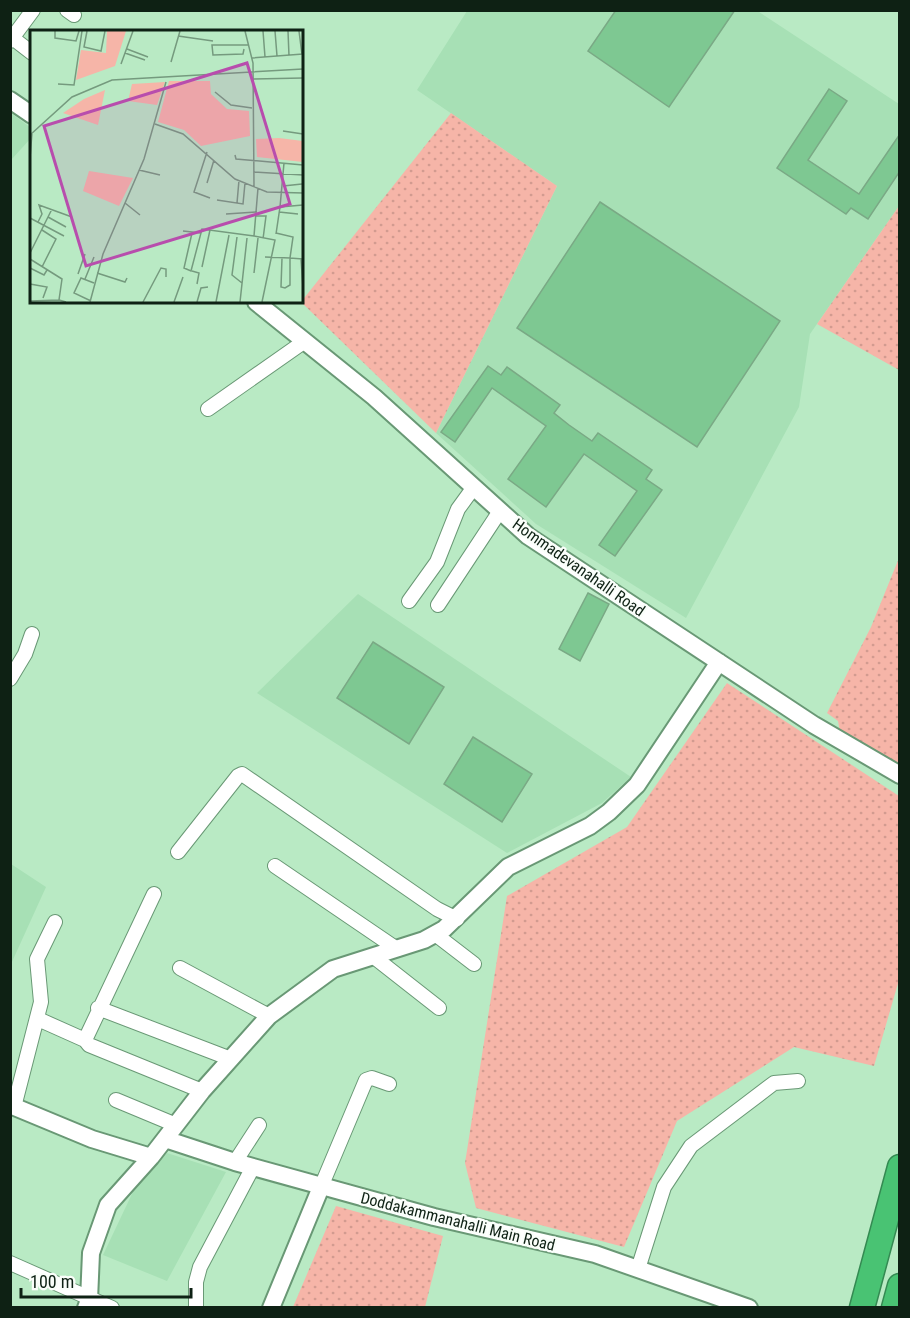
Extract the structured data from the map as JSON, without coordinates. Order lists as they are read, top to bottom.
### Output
{
  "streets": {
    "street": ["Hommadevanahalli Road", "Doddakammanahalli Main Road"]
  },
  "scale_bar": "100 m"
}
